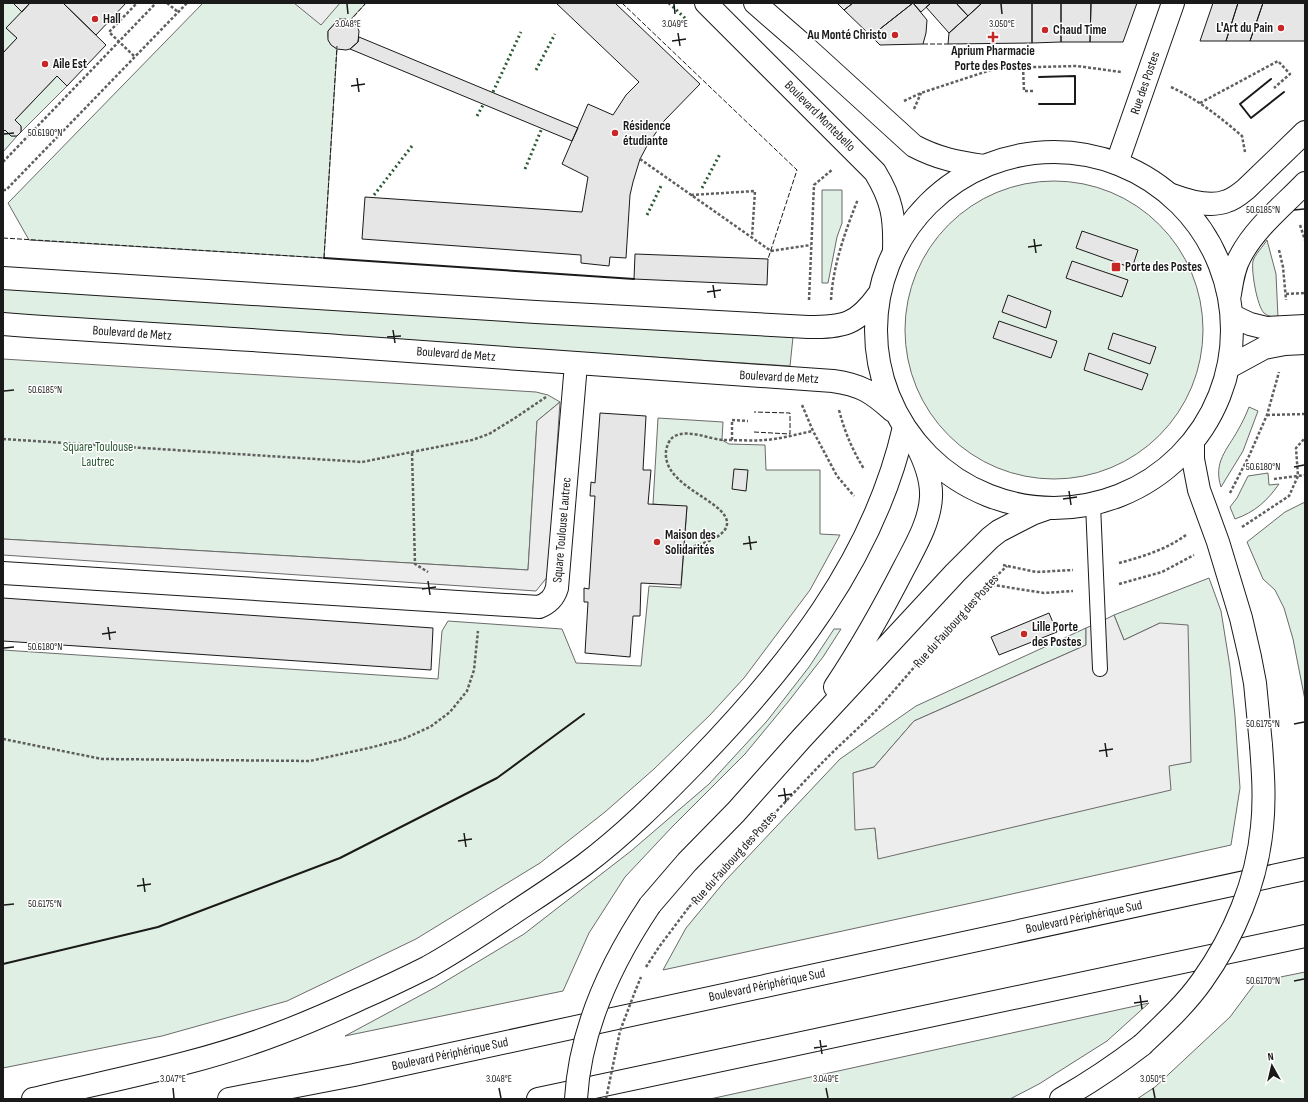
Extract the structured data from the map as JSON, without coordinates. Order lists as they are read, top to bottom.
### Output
{
  "streets": {
    "main road": [
      "Rue des Postes",
      "Boulevard Montebello",
      "Boulevard de Metz",
      "Square Toulouse Lautrec",
      "Boulevard Périphérique Sud"
    ],
    "path": ["Rue du Faubourg des Postes"]
  },
  "crossings": [
    ["Boulevard de Metz", "Square Toulouse Lautrec"]
  ],
  "parks": ["Square Toulouse Lautrec"],
  "places": {
    "other": [
      "Hall",
      "L'Art du Pain",
      "Chaud Time",
      "Au Monté Christo",
      "Aile Est",
      "Résidence étudiante",
      "Maison des Solidarités",
      "Lille Porte des Postes"
    ],
    "health": ["Aprium Pharmacie Porte des Postes"],
    "transit": ["Porte des Postes"]
  },
  "north": "top",
  "coordinates": [
    "3.048°E",
    "3.049°E",
    "3.050°E",
    "50.6190°N",
    "50.6185°N",
    "50.6180°N",
    "50.6175°N",
    "50.6170°N",
    "3.047°E"
  ]
}
